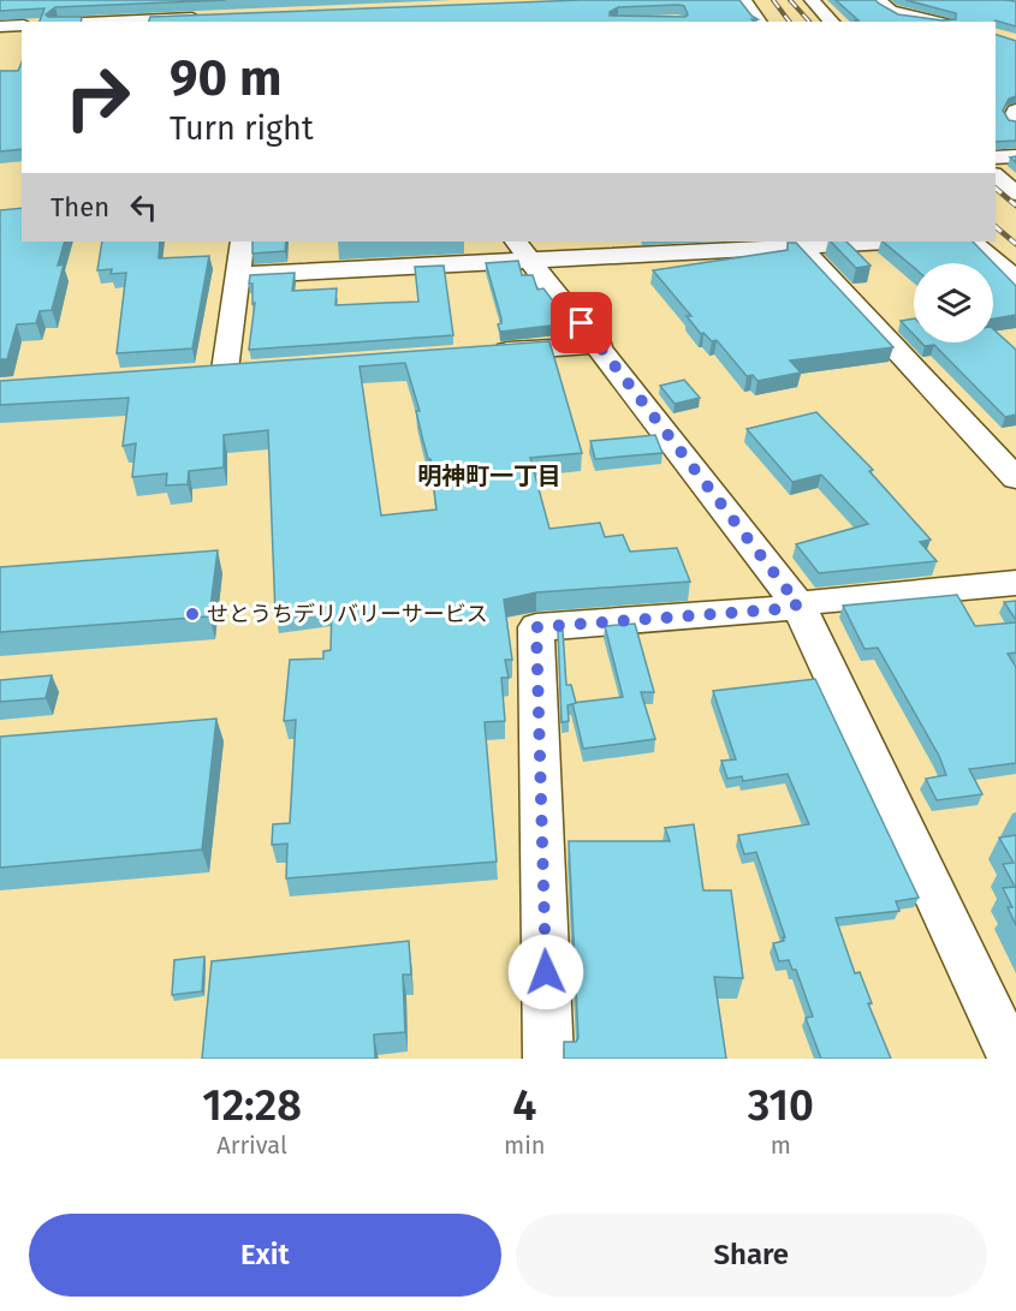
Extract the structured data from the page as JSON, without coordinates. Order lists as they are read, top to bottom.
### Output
{
  "districts": ["明神町一丁目"],
  "places": ["せとうちデリバリーサービス"],
  "page": {
    "turn": ["90 m", "Turn right"],
    "then": "Then",
    "eta": [
      "12:28",
      "Arrival",
      "4",
      "min",
      "310",
      "m"
    ],
    "buttons": ["Exit", "Share"]
  }
}
